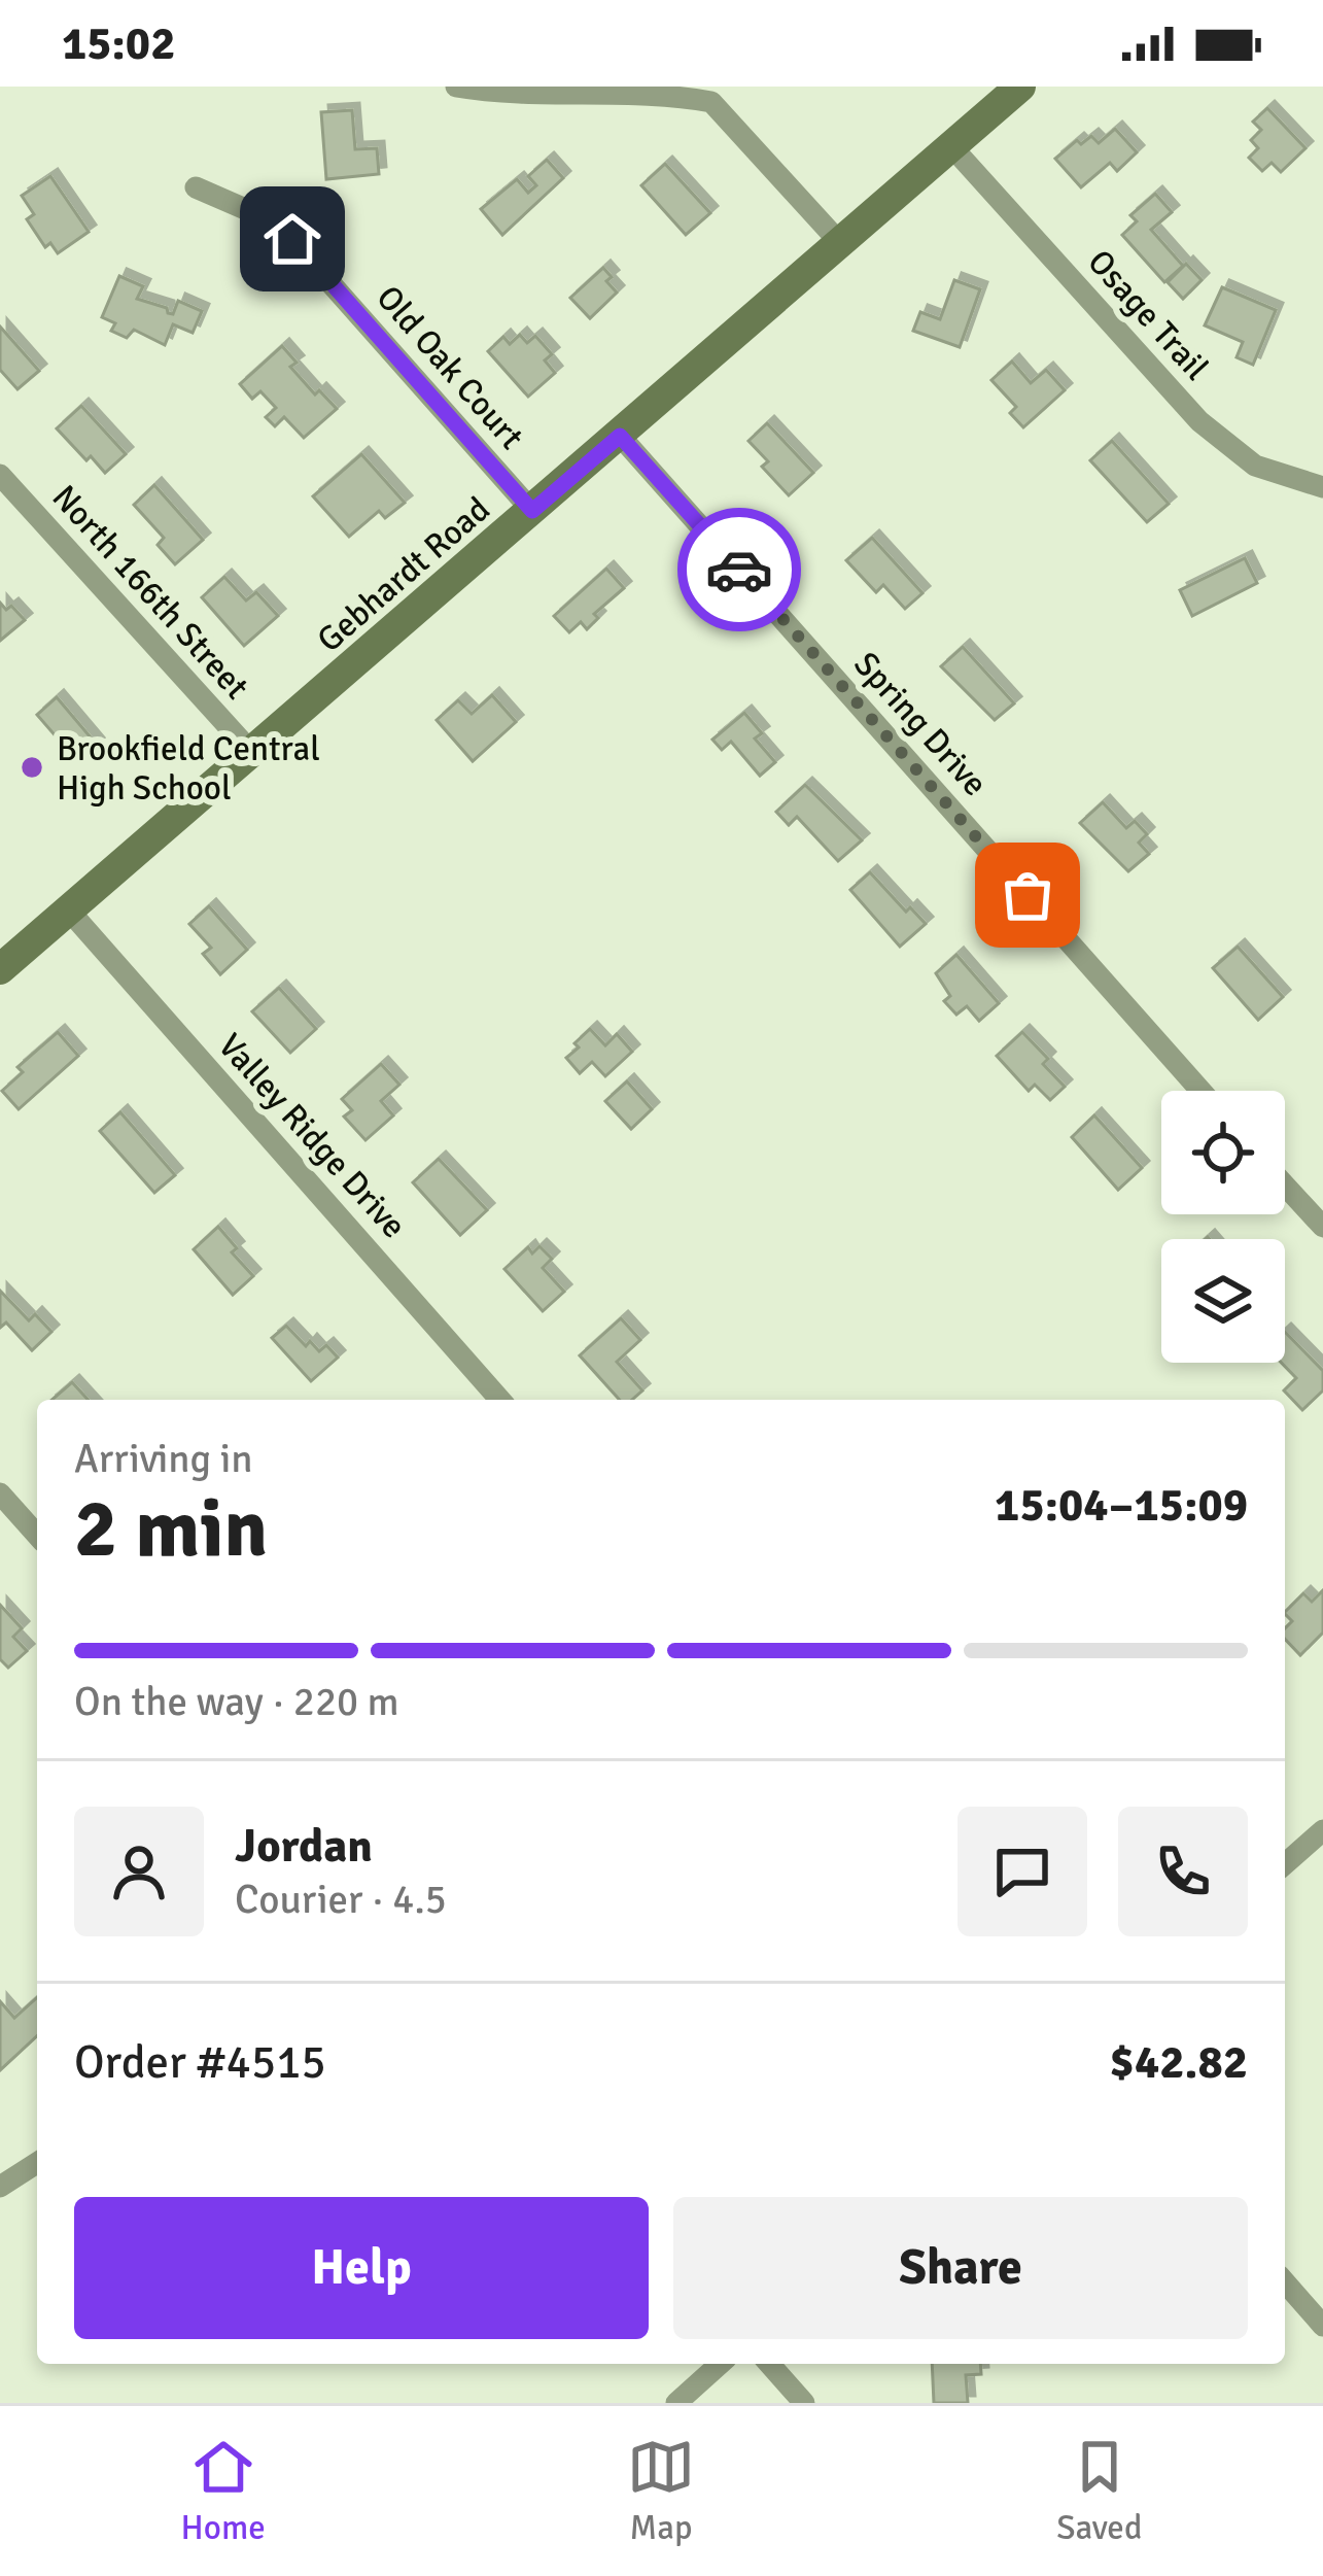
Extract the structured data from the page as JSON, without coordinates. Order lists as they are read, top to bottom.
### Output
{
  "streets": {
    "street": [
      "Osage Trail",
      "Old Oak Court",
      "Gebhardt Road",
      "North 166th Street",
      "Spring Drive",
      "Valley Ridge Drive"
    ]
  },
  "crossings": [
    ["Osage Trail", "Gebhardt Road"],
    ["Old Oak Court", "Gebhardt Road"],
    ["Gebhardt Road", "North 166th Street"],
    ["Gebhardt Road", "Spring Drive"],
    ["Gebhardt Road", "Valley Ridge Drive"]
  ],
  "places": ["Brookfield Central High School"],
  "page": {
    "status": "15:02",
    "heading": ["2 min", "Arriving in", "15:04–15:09"],
    "panel": [
      "Jordan",
      "Courier · 4.5",
      "Order #4515",
      "$42.82"
    ],
    "bar": "On the way · 220 m",
    "buttons": ["Help", "Share"],
    "tabs": ["Home", "Map", "Saved"]
  }
}
